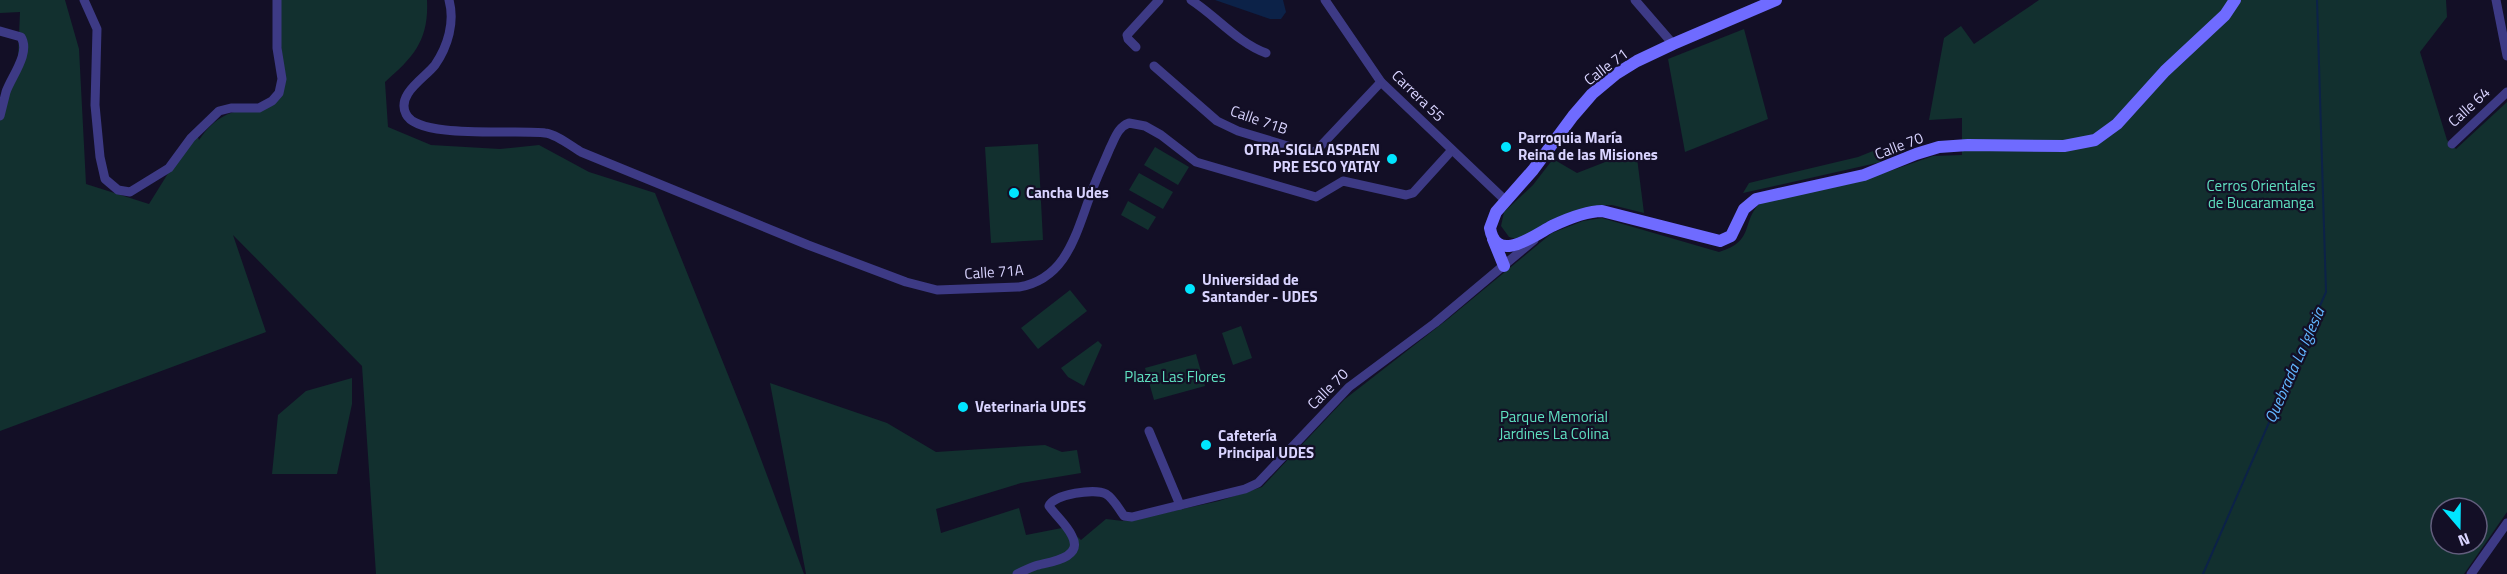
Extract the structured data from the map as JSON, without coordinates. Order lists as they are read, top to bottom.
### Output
{
  "streets": {
    "street": [
      "Calle 71",
      "Carrera 55",
      "Calle 64",
      "Calle 71B",
      "Calle 70",
      "Calle 71A"
    ]
  },
  "crossings": [
    ["Calle 71", "Carrera 55"],
    ["Carrera 55", "Calle 71B"],
    ["Carrera 55", "Calle 71A"]
  ],
  "water": ["Quebrada La Iglesia"],
  "parks": ["Cerros Orientales de Bucaramanga", "Plaza Las Flores", "Parque Memorial Jardines La Colina"],
  "places": [
    "Parroquia María Reina de las Misiones",
    "OTRA-SIGLA ASPAEN PRE ESCO YATAY",
    "Cancha Udes",
    "Universidad de Santander - UDES",
    "Veterinaria UDES",
    "Cafetería Principal UDES"
  ],
  "north": "bottom"
}
